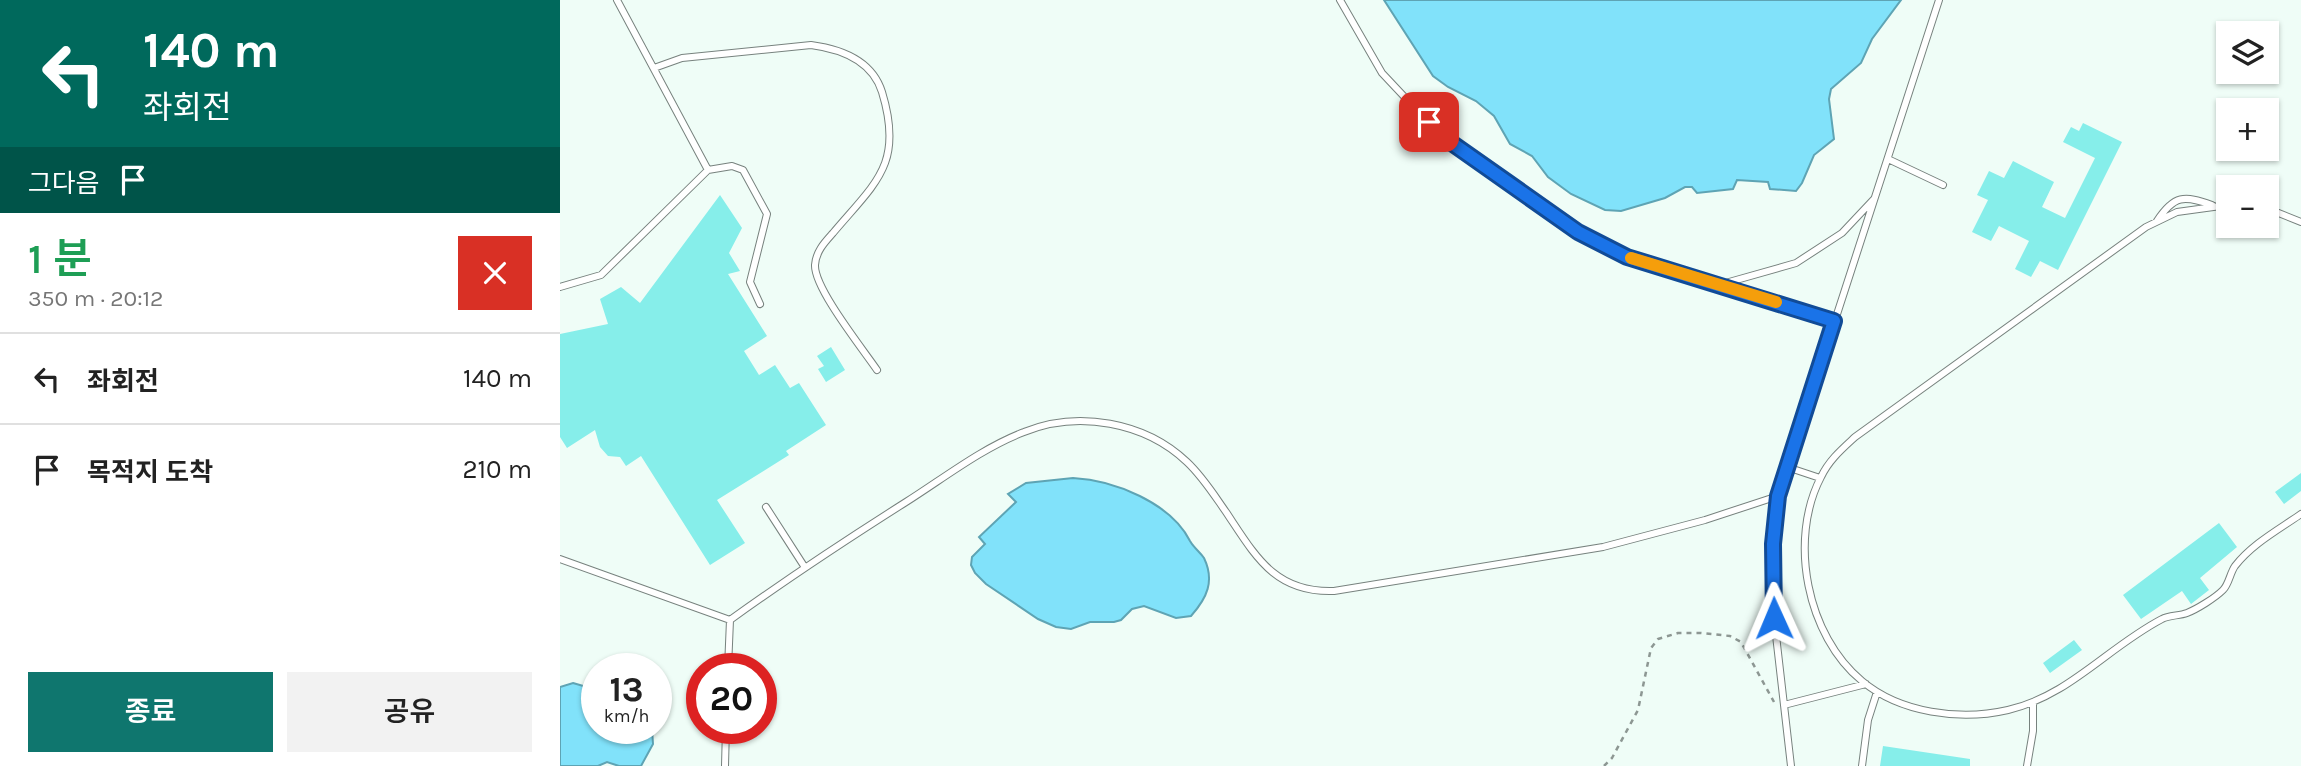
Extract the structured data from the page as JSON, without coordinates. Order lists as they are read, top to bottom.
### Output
{
  "page": {
    "turn": ["140 m", "좌회전"],
    "map_buttons": ["+", "−"],
    "then": "그다음",
    "heading": ["1 분", "350 m · 20:12"],
    "list": [
      {
        "name": "좌회전",
        "value": "140 m"
      },
      {
        "name": "목적지 도착",
        "value": "210 m"
      }
    ],
    "speed": "13 km/h",
    "limit": "20",
    "buttons": ["종료", "공유"]
  }
}
